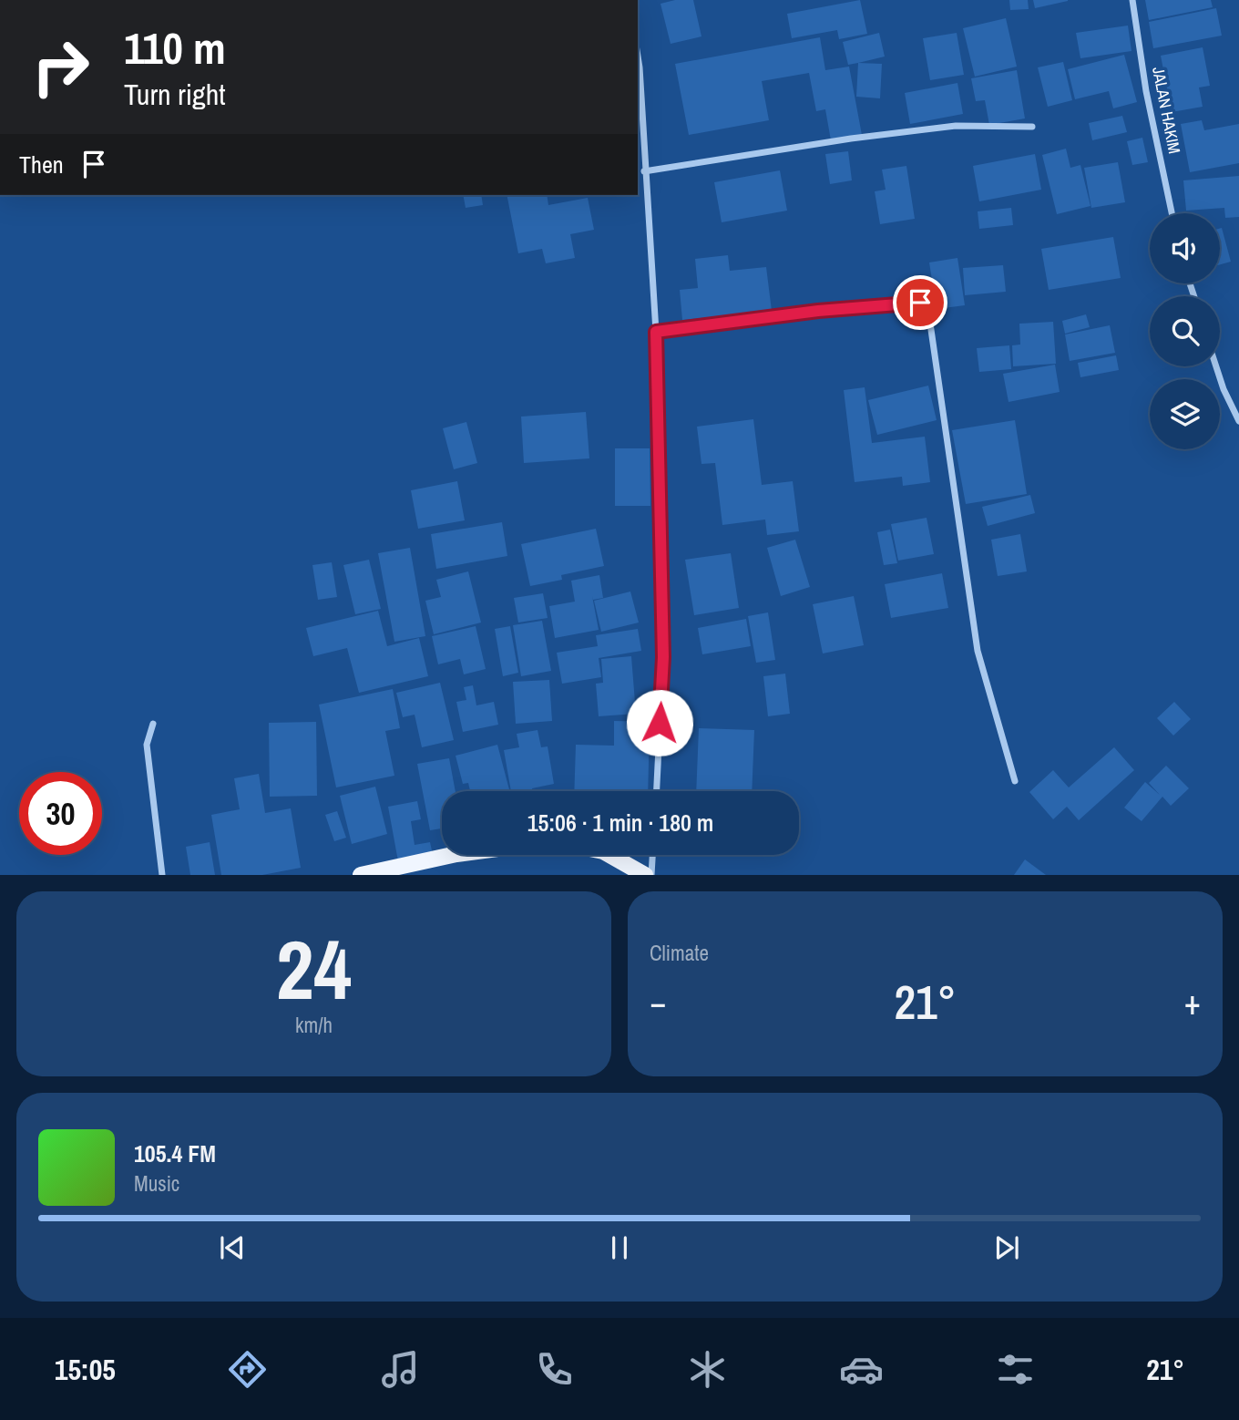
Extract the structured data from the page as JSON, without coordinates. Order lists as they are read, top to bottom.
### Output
{
  "streets": {
    "street": ["JALAN HAKIM"]
  },
  "page": {
    "turn": ["110 m", "Turn right"],
    "then": "Then",
    "limit": "30",
    "trip": "15:06 · 1 min · 180 m",
    "tile": [
      ["24", "km/h"],
      "Climate"
    ],
    "heat": ["−", "21°", "+"],
    "song": ["105.4 FM", "Music"],
    "tabs": ["15:05", "21°"]
  }
}
